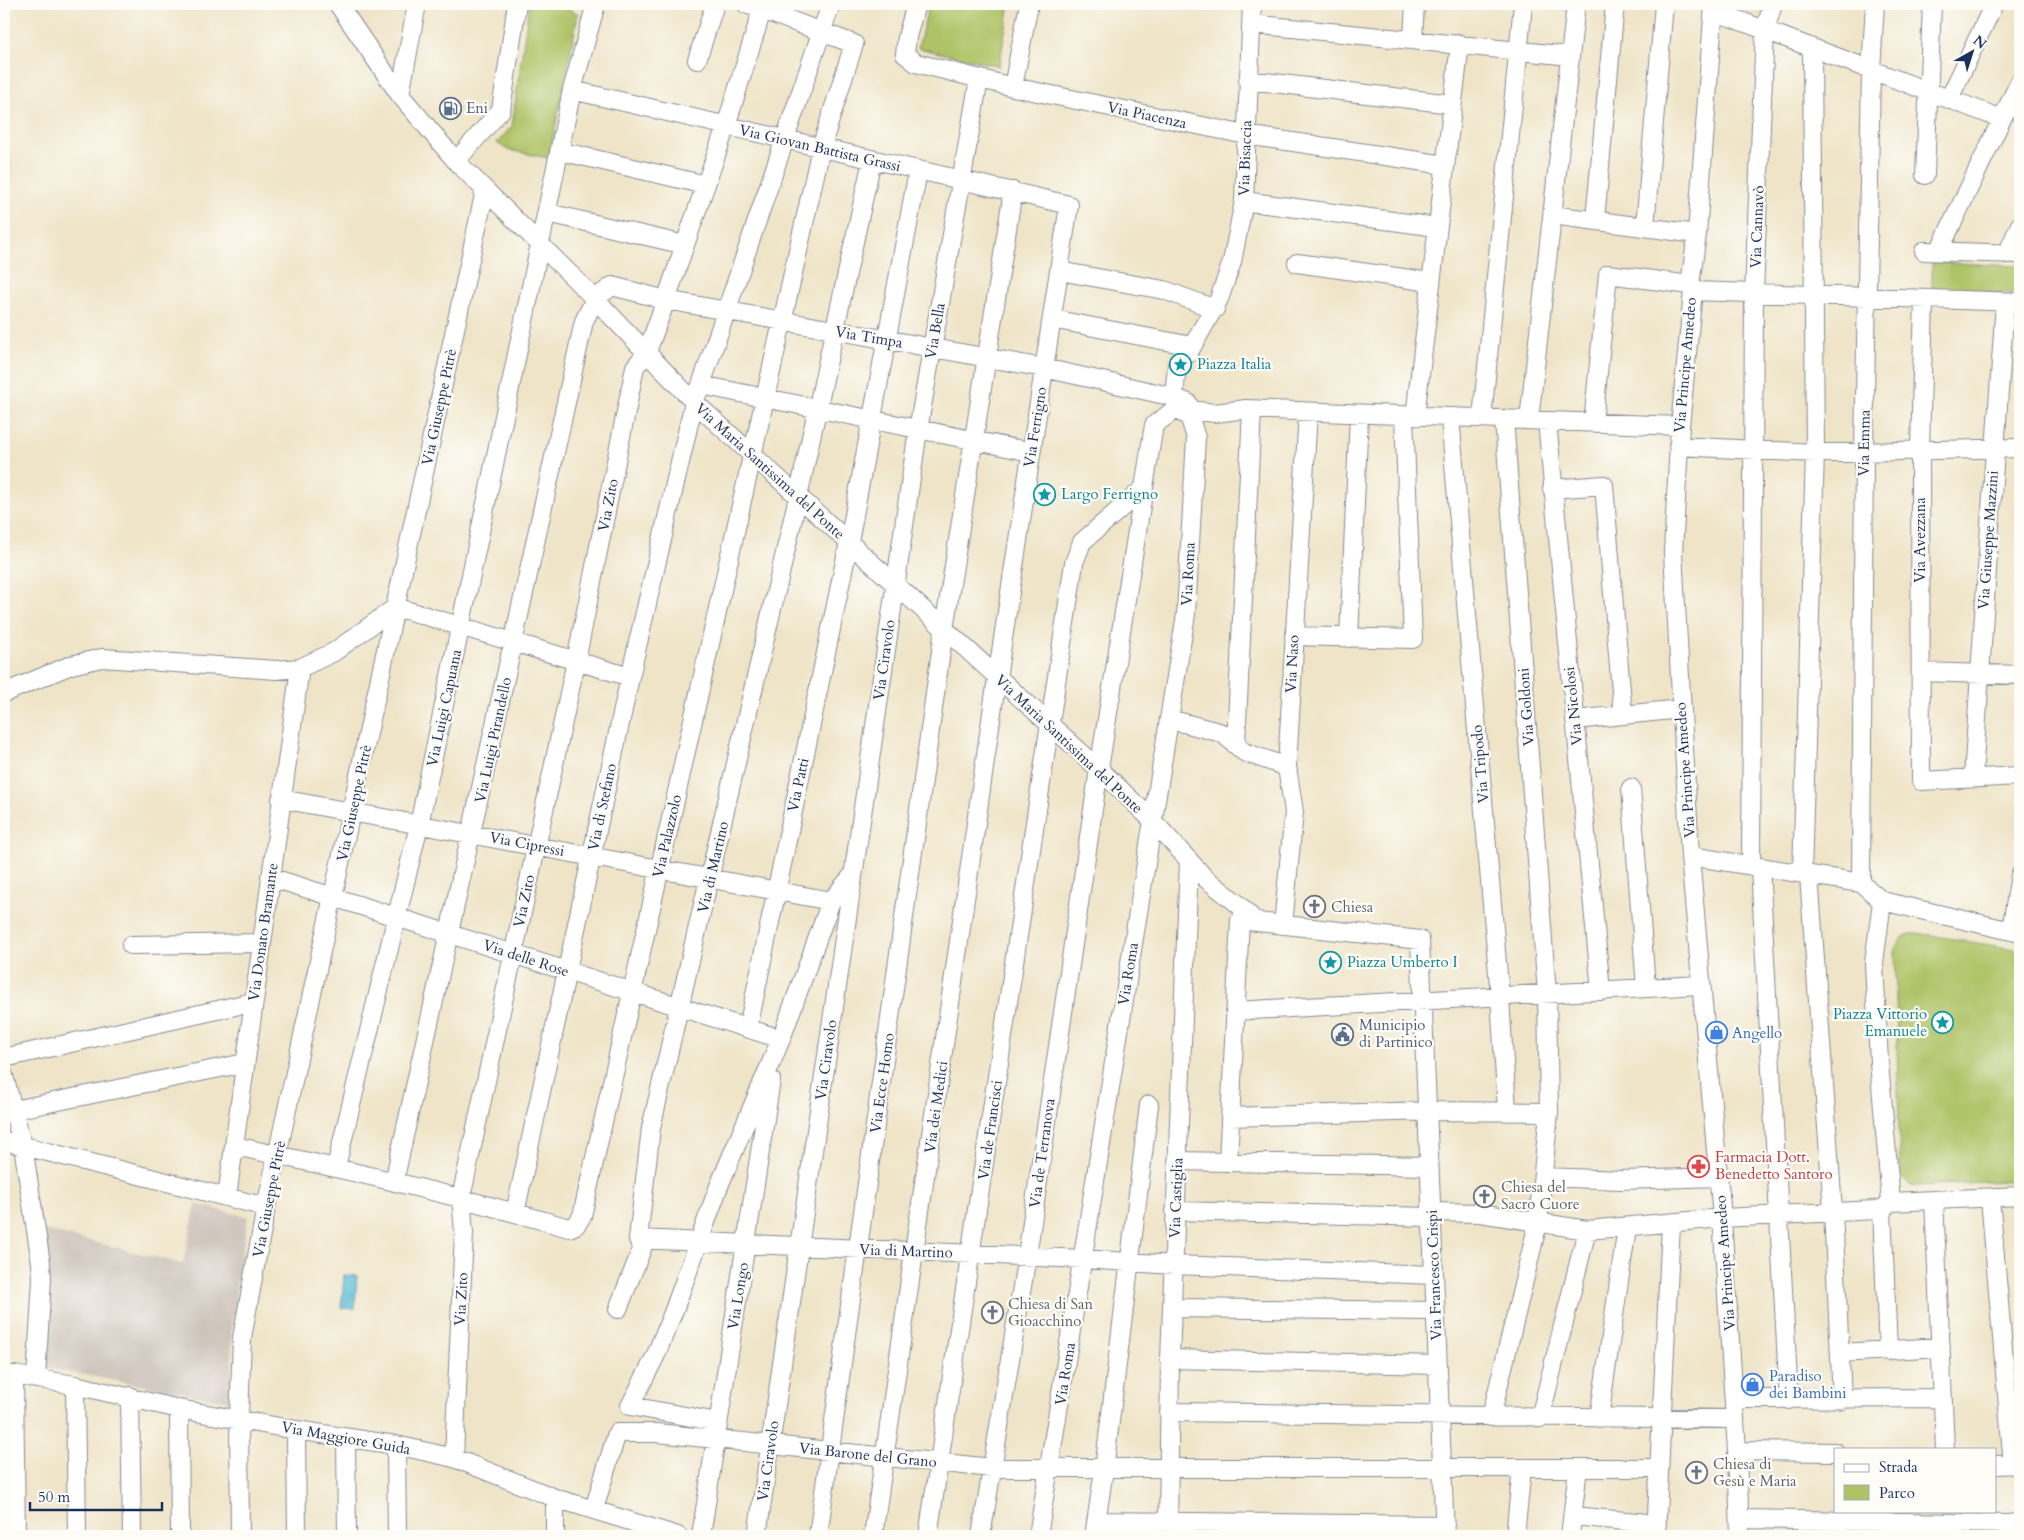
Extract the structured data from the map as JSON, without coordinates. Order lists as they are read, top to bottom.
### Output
{
  "streets": {
    "street": [
      "Via Piacenza",
      "Via Giovan Battista Grassi",
      "Via Bisaccia",
      "Via Cannavò",
      "Via Bella",
      "Via Timpa",
      "Via Principe Amedeo",
      "Via Giuseppe Pitrè",
      "Via Ferrigno",
      "Via Emma",
      "Via Maria Santissima del Ponte",
      "Via Zito",
      "Via Avezzana",
      "Via Giuseppe Mazzini",
      "Via Roma",
      "Via Ciravolo",
      "Via Naso",
      "Via Nicolosi",
      "Via Goldoni",
      "Via Luigi Capuana",
      "Via Luigi Pirandello",
      "Via Tripodo",
      "Via Patti",
      "Via di Stefano",
      "Via Palazzolo",
      "Via Cipressi",
      "Via di Martino",
      "Via Donato Bramante",
      "Via delle Rose",
      "Via Ecce Homo",
      "Via dei Medici",
      "Via de Francisci",
      "Via de Terranova",
      "Via Castiglia",
      "Via Francesco Crispi",
      "Via Longo",
      "Via Maggiore Guida",
      "Via Barone del Grano"
    ]
  },
  "crossings": [
    ["Via Piacenza", "Via Bisaccia"],
    ["Via Piacenza", "Via Bella"],
    ["Via Giovan Battista Grassi", "Via Bella"],
    ["Via Giovan Battista Grassi", "Via Ferrigno"],
    ["Via Giovan Battista Grassi", "Via Zito"],
    ["Via Giovan Battista Grassi", "Via Luigi Capuana"],
    ["Via Giovan Battista Grassi", "Via Patti"],
    ["Via Giovan Battista Grassi", "Via di Stefano"],
    ["Via Giovan Battista Grassi", "Via Palazzolo"],
    ["Via Giovan Battista Grassi", "Via di Martino"],
    ["Via Giovan Battista Grassi", "Via Ecce Homo"],
    ["Via Bella", "Via Timpa"],
    ["Via Bella", "Via Maria Santissima del Ponte"],
    ["Via Bella", "Via Ciravolo"],
    ["Via Timpa", "Via Principe Amedeo"],
    ["Via Timpa", "Via Ferrigno"],
    ["Via Timpa", "Via Maria Santissima del Ponte"],
    ["Via Timpa", "Via Zito"],
    ["Via Timpa", "Via Roma"],
    ["Via Timpa", "Via Naso"],
    ["Via Timpa", "Via Nicolosi"],
    ["Via Timpa", "Via Goldoni"],
    ["Via Timpa", "Via Luigi Pirandello"],
    ["Via Timpa", "Via Tripodo"],
    ["Via Timpa", "Via Patti"],
    ["Via Timpa", "Via di Stefano"],
    ["Via Timpa", "Via Palazzolo"],
    ["Via Timpa", "Via di Martino"],
    ["Via Timpa", "Via Ecce Homo"],
    ["Via Timpa", "Via de Terranova"],
    ["Via Giuseppe Pitrè", "Via Maria Santissima del Ponte"],
    ["Via Giuseppe Pitrè", "Via Cipressi"],
    ["Via Giuseppe Pitrè", "Via delle Rose"],
    ["Via Giuseppe Pitrè", "Via Maggiore Guida"],
    ["Via Ferrigno", "Via Maria Santissima del Ponte"],
    ["Via Ferrigno", "Via dei Medici"],
    ["Via Maria Santissima del Ponte", "Via Zito"],
    ["Via Maria Santissima del Ponte", "Via Roma"],
    ["Via Maria Santissima del Ponte", "Via Ciravolo"],
    ["Via Maria Santissima del Ponte", "Via Luigi Capuana"],
    ["Via Maria Santissima del Ponte", "Via Luigi Pirandello"],
    ["Via Maria Santissima del Ponte", "Via Patti"],
    ["Via Maria Santissima del Ponte", "Via di Stefano"],
    ["Via Maria Santissima del Ponte", "Via Palazzolo"],
    ["Via Maria Santissima del Ponte", "Via di Martino"],
    ["Via Maria Santissima del Ponte", "Via Ecce Homo"],
    ["Via Maria Santissima del Ponte", "Via dei Medici"],
    ["Via Maria Santissima del Ponte", "Via de Francisci"],
    ["Via Maria Santissima del Ponte", "Via de Terranova"],
    ["Via Maria Santissima del Ponte", "Via Castiglia"],
    ["Via Zito", "Via Cipressi"],
    ["Via Zito", "Via delle Rose"],
    ["Via Zito", "Via Maggiore Guida"],
    ["Via Avezzana", "Via Giuseppe Mazzini"],
    ["Via Roma", "Via di Martino"],
    ["Via Roma", "Via de Terranova"],
    ["Via Roma", "Via Barone del Grano"],
    ["Via Ciravolo", "Via di Martino"],
    ["Via Ciravolo", "Via Barone del Grano"],
    ["Via Naso", "Via Francesco Crispi"],
    ["Via Luigi Capuana", "Via Cipressi"],
    ["Via Luigi Capuana", "Via delle Rose"],
    ["Via Luigi Pirandello", "Via Cipressi"],
    ["Via Luigi Pirandello", "Via delle Rose"],
    ["Via Patti", "Via Cipressi"],
    ["Via Patti", "Via delle Rose"],
    ["Via di Stefano", "Via Palazzolo"],
    ["Via di Stefano", "Via Cipressi"],
    ["Via di Stefano", "Via delle Rose"],
    ["Via Palazzolo", "Via Cipressi"],
    ["Via Palazzolo", "Via delle Rose"],
    ["Via Cipressi", "Via di Martino"],
    ["Via Cipressi", "Via Donato Bramante"],
    ["Via di Martino", "Via delle Rose"],
    ["Via di Martino", "Via Ecce Homo"],
    ["Via di Martino", "Via dei Medici"],
    ["Via di Martino", "Via de Francisci"],
    ["Via di Martino", "Via de Terranova"],
    ["Via di Martino", "Via Castiglia"],
    ["Via di Martino", "Via Francesco Crispi"],
    ["Via di Martino", "Via Longo"],
    ["Via Donato Bramante", "Via delle Rose"],
    ["Via Ecce Homo", "Via Barone del Grano"],
    ["Via dei Medici", "Via Barone del Grano"],
    ["Via de Francisci", "Via de Terranova"],
    ["Via de Francisci", "Via Barone del Grano"],
    ["Via de Terranova", "Via Barone del Grano"],
    ["Via Castiglia", "Via Barone del Grano"],
    ["Via Francesco Crispi", "Via Barone del Grano"],
    ["Via Longo", "Via Barone del Grano"],
    ["Via Maggiore Guida", "Via Barone del Grano"]
  ],
  "places": {
    "fuel station": ["Eni"],
    "place": [
      "Piazza Italia",
      "Largo Ferrigno",
      "Piazza Umberto I",
      "Piazza Vittorio Emanuele"
    ],
    "church": [
      "Chiesa",
      "Chiesa del Sacro Cuore",
      "Chiesa di San Gioacchino",
      "Chiesa di Gesù e Maria"
    ],
    "shop": ["Angello", "Paradiso dei Bambini"],
    "public building": ["Municipio di Partinico"],
    "pharmacy": ["Farmacia Dott. Benedetto Santoro"]
  },
  "legend": ["Strada", "Parco"],
  "scale_bar": "50 m",
  "north": "top right"
}
